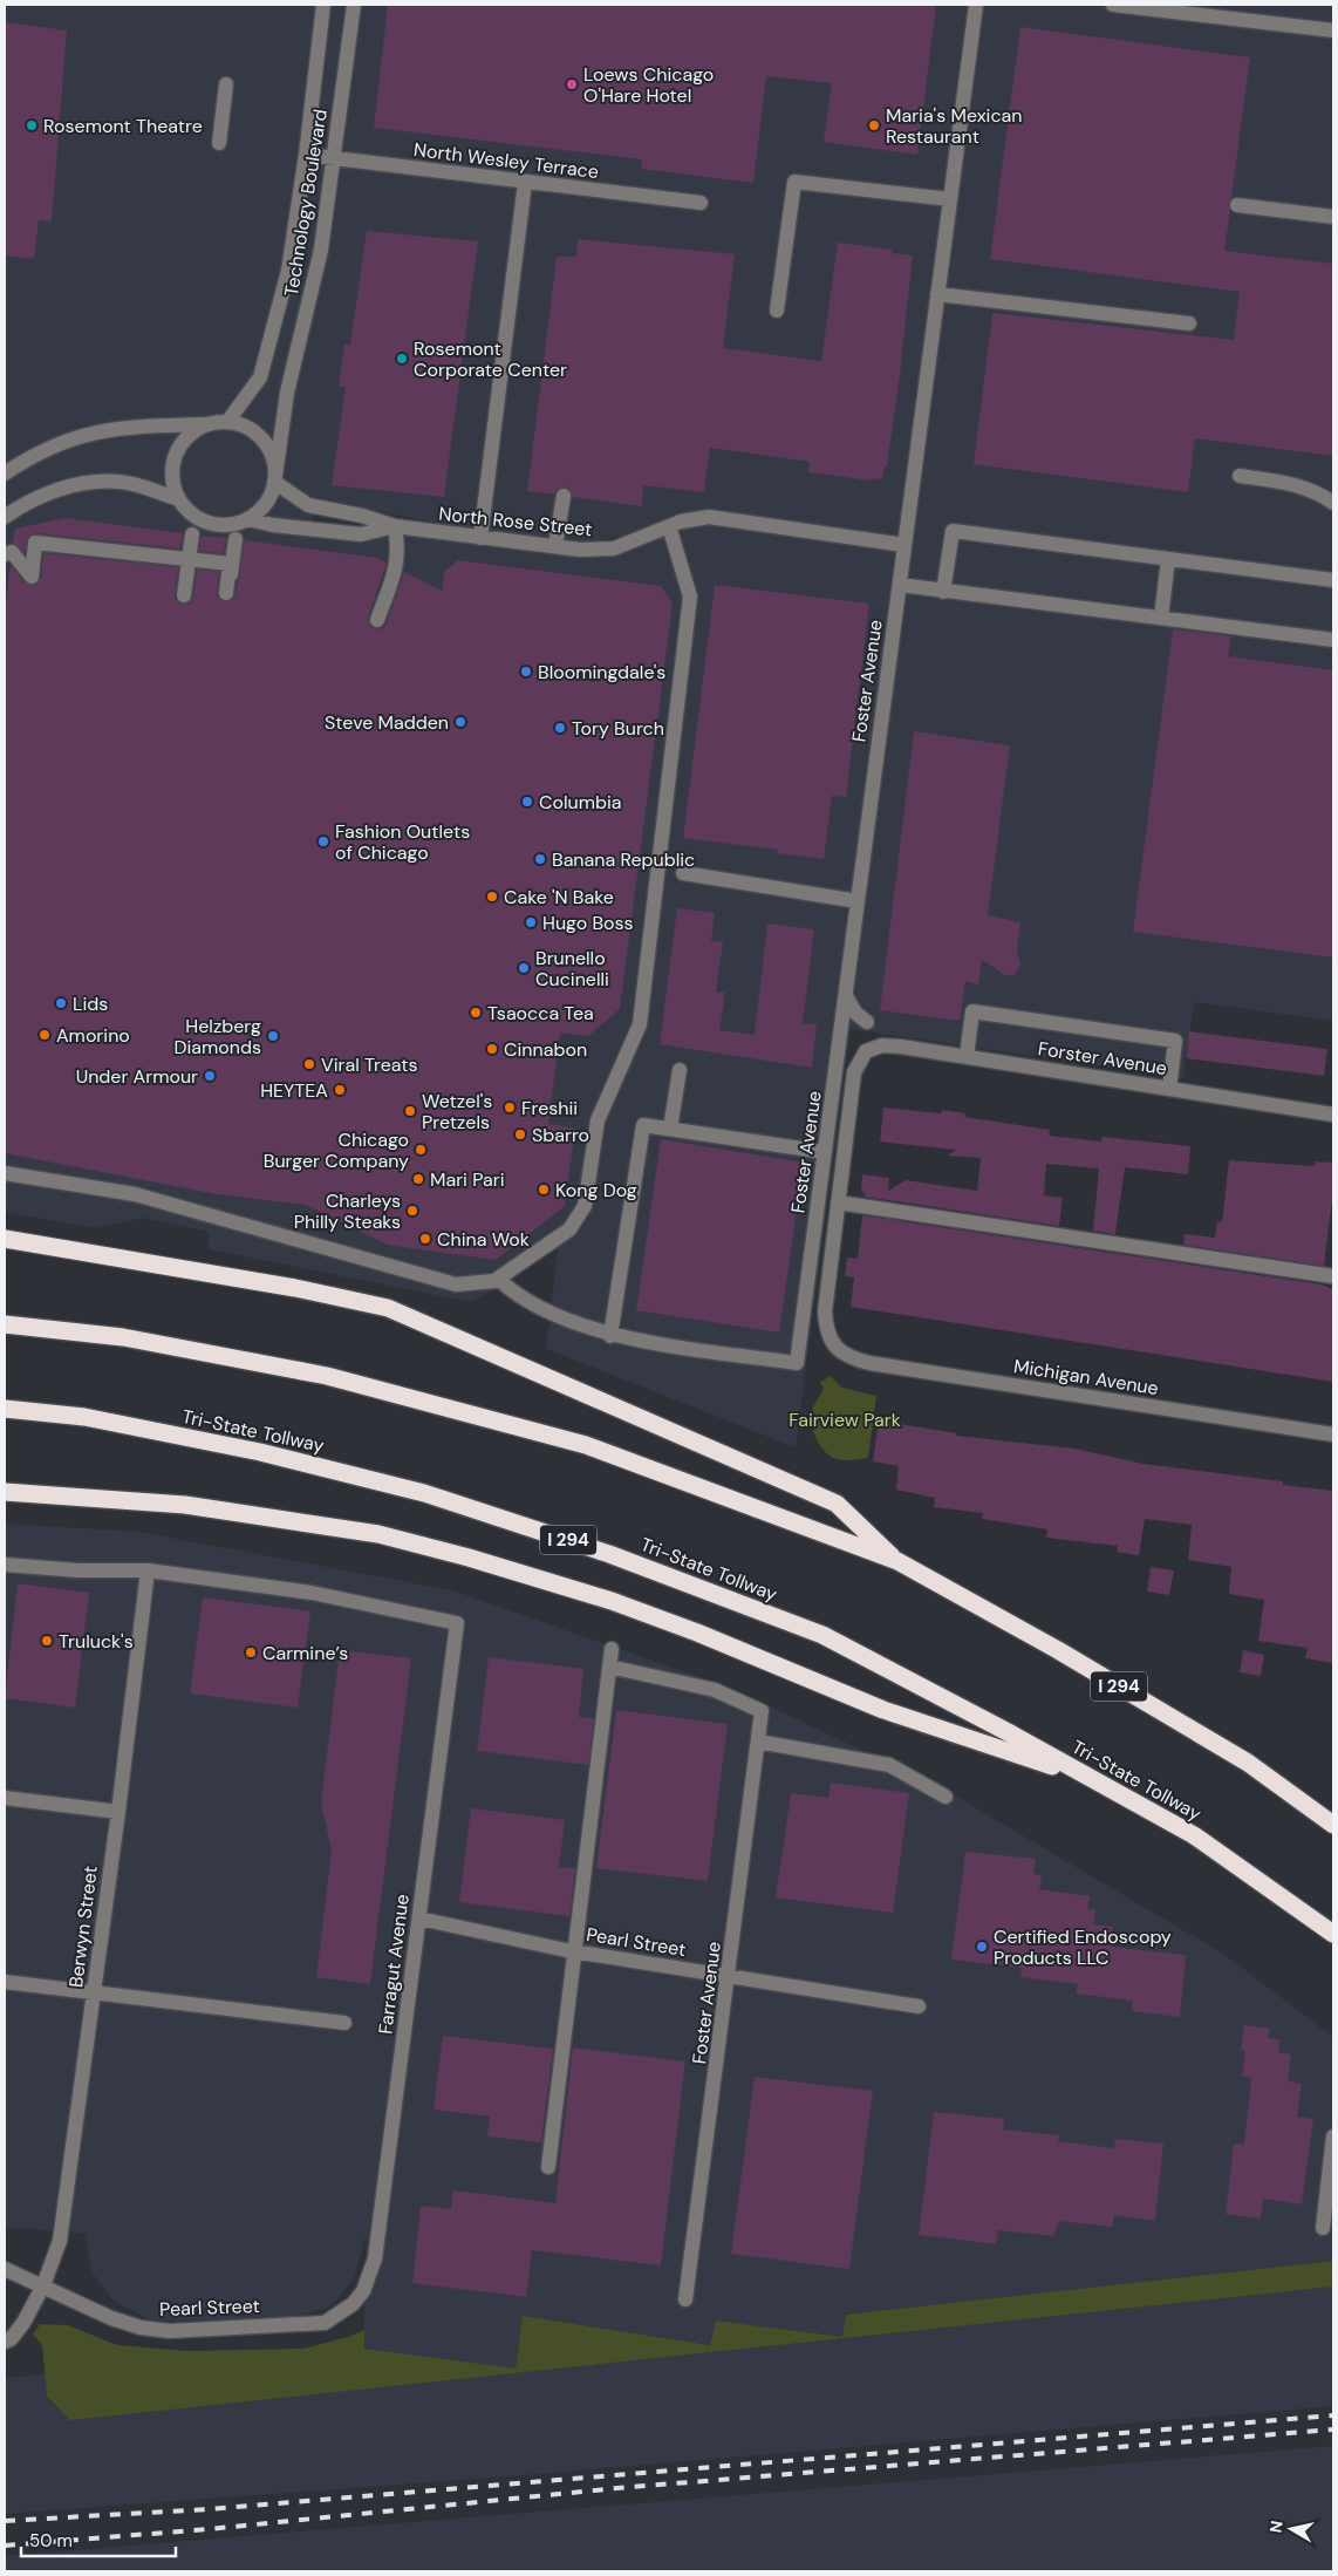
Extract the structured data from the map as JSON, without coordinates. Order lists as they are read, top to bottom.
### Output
{
  "streets": {
    "highway": ["Tri-State Tollway", "I 294"],
    "street": [
      "North Wesley Terrace",
      "Technology Boulevard",
      "North Rose Street",
      "Foster Avenue",
      "Forster Avenue",
      "Michigan Avenue",
      "Berwyn Street",
      "Pearl Street",
      "Farragut Avenue"
    ]
  },
  "crossings": [
    ["North Wesley Terrace", "Technology Boulevard"],
    ["Technology Boulevard", "North Rose Street"],
    ["North Rose Street", "Foster Avenue"],
    ["Foster Avenue", "Forster Avenue"],
    ["Foster Avenue", "Michigan Avenue"],
    ["Foster Avenue", "Pearl Street"],
    ["Berwyn Street", "Pearl Street"],
    ["Berwyn Street", "Farragut Avenue"],
    ["Pearl Street", "Farragut Avenue"]
  ],
  "parks": ["Fairview Park"],
  "places": [
    "Loews Chicago O'Hare Hotel",
    "Rosemont Theatre",
    "Maria's Mexican Restaurant",
    "Rosemont Corporate Center",
    "Bloomingdale's",
    "Steve Madden",
    "Tory Burch",
    "Columbia",
    "Fashion Outlets of Chicago",
    "Banana Republic",
    "Cake 'N Bake",
    "Hugo Boss",
    "Brunello Cucinelli",
    "Lids",
    "Tsaocca Tea",
    "Amorino",
    "Helzberg Diamonds",
    "Cinnabon",
    "Viral Treats",
    "Under Armour",
    "HEYTEA",
    "Freshii",
    "Wetzel's Pretzels",
    "Sbarro",
    "Chicago Burger Company",
    "Mari Pari",
    "Kong Dog",
    "Charleys Philly Steaks",
    "China Wok",
    "Truluck's",
    "Carmine’s",
    "Certified Endoscopy Products LLC"
  ],
  "scale_bar": "50 m",
  "north": "left"
}
